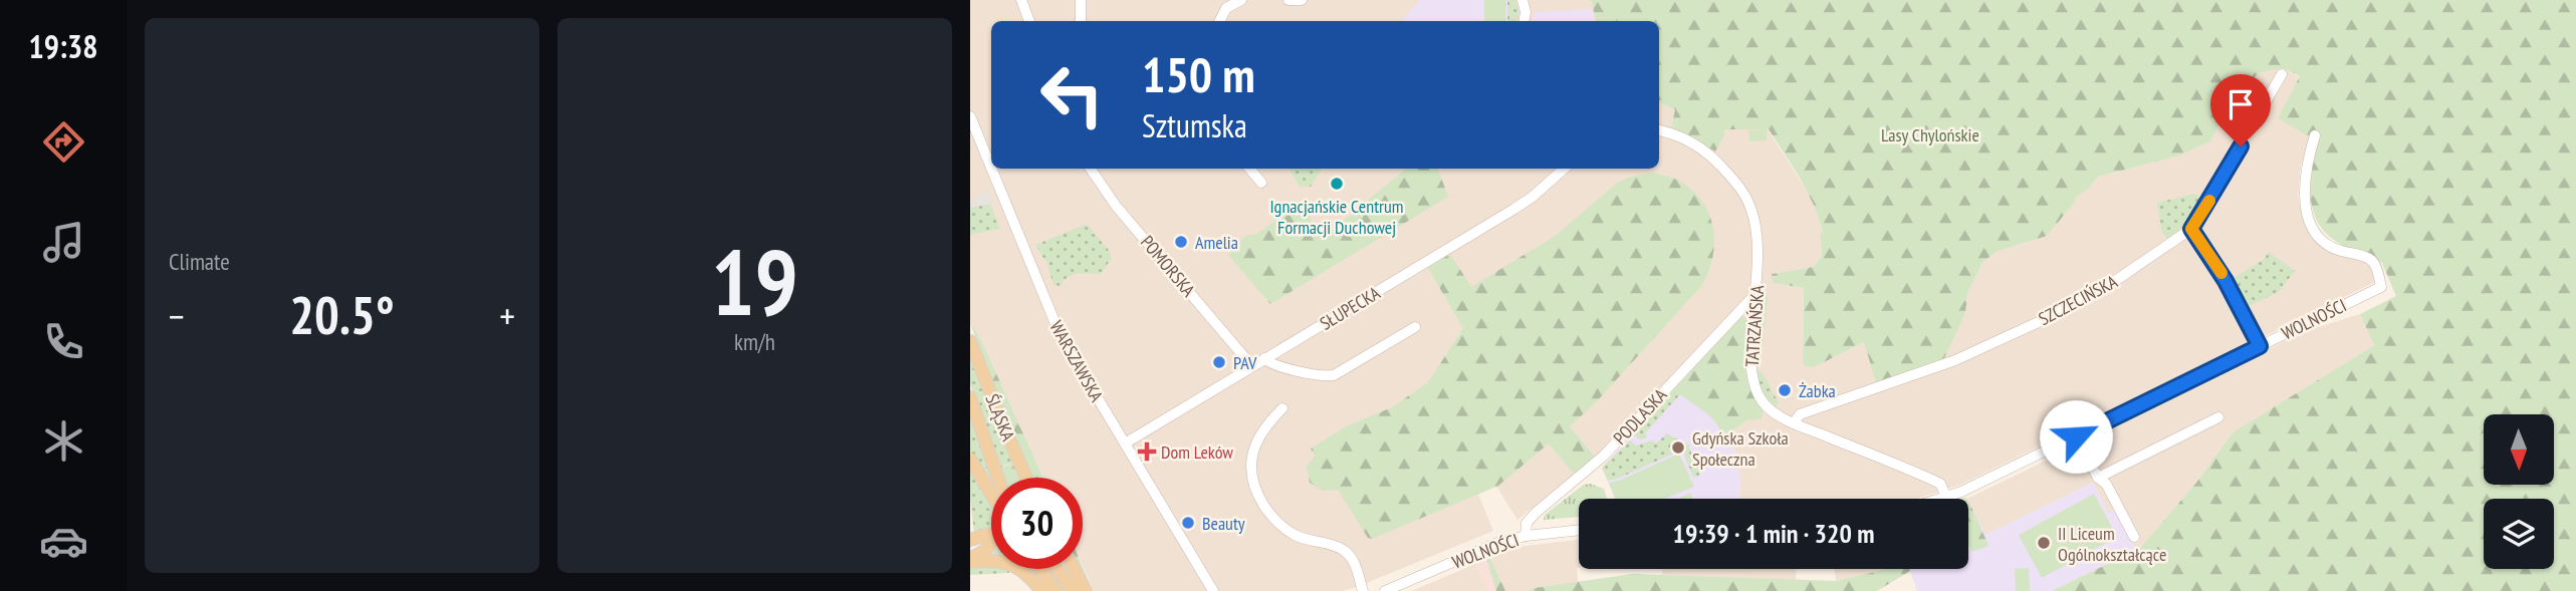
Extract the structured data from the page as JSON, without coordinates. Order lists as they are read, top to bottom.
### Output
{
  "streets": {
    "main road": ["ŚLĄSKA"],
    "street": [
      "POMORSKA",
      "SZCZECIŃSKA",
      "SŁUPECKA",
      "WOLNOŚCI",
      "TATRZAŃSKA",
      "WARSZAWSKA",
      "PODLASKA"
    ]
  },
  "crossings": [
    ["POMORSKA", "SŁUPECKA"],
    ["SZCZECIŃSKA", "TATRZAŃSKA"],
    ["SŁUPECKA", "WARSZAWSKA"],
    ["WOLNOŚCI", "TATRZAŃSKA"],
    ["WOLNOŚCI", "PODLASKA"],
    ["TATRZAŃSKA", "PODLASKA"]
  ],
  "parks": ["Lasy Chylońskie"],
  "places": {
    "other": [
      "Ignacjańskie Centrum Formacji Duchowej",
      "Amelia",
      "PAV",
      "Żabka",
      "Gdyńska Szkoła Społeczna",
      "Beauty",
      "II Liceum Ogólnokształcące"
    ],
    "health": ["Dom Leków"]
  },
  "north": "bottom",
  "page": {
    "tabs": "19:38",
    "tile": [
      "Climate",
      ["19", "km/h"]
    ],
    "turn": ["150 m", "Sztumska"],
    "heat": ["−", "20.5°", "+"],
    "limit": "30",
    "trip": "19:39 · 1 min · 320 m"
  }
}
